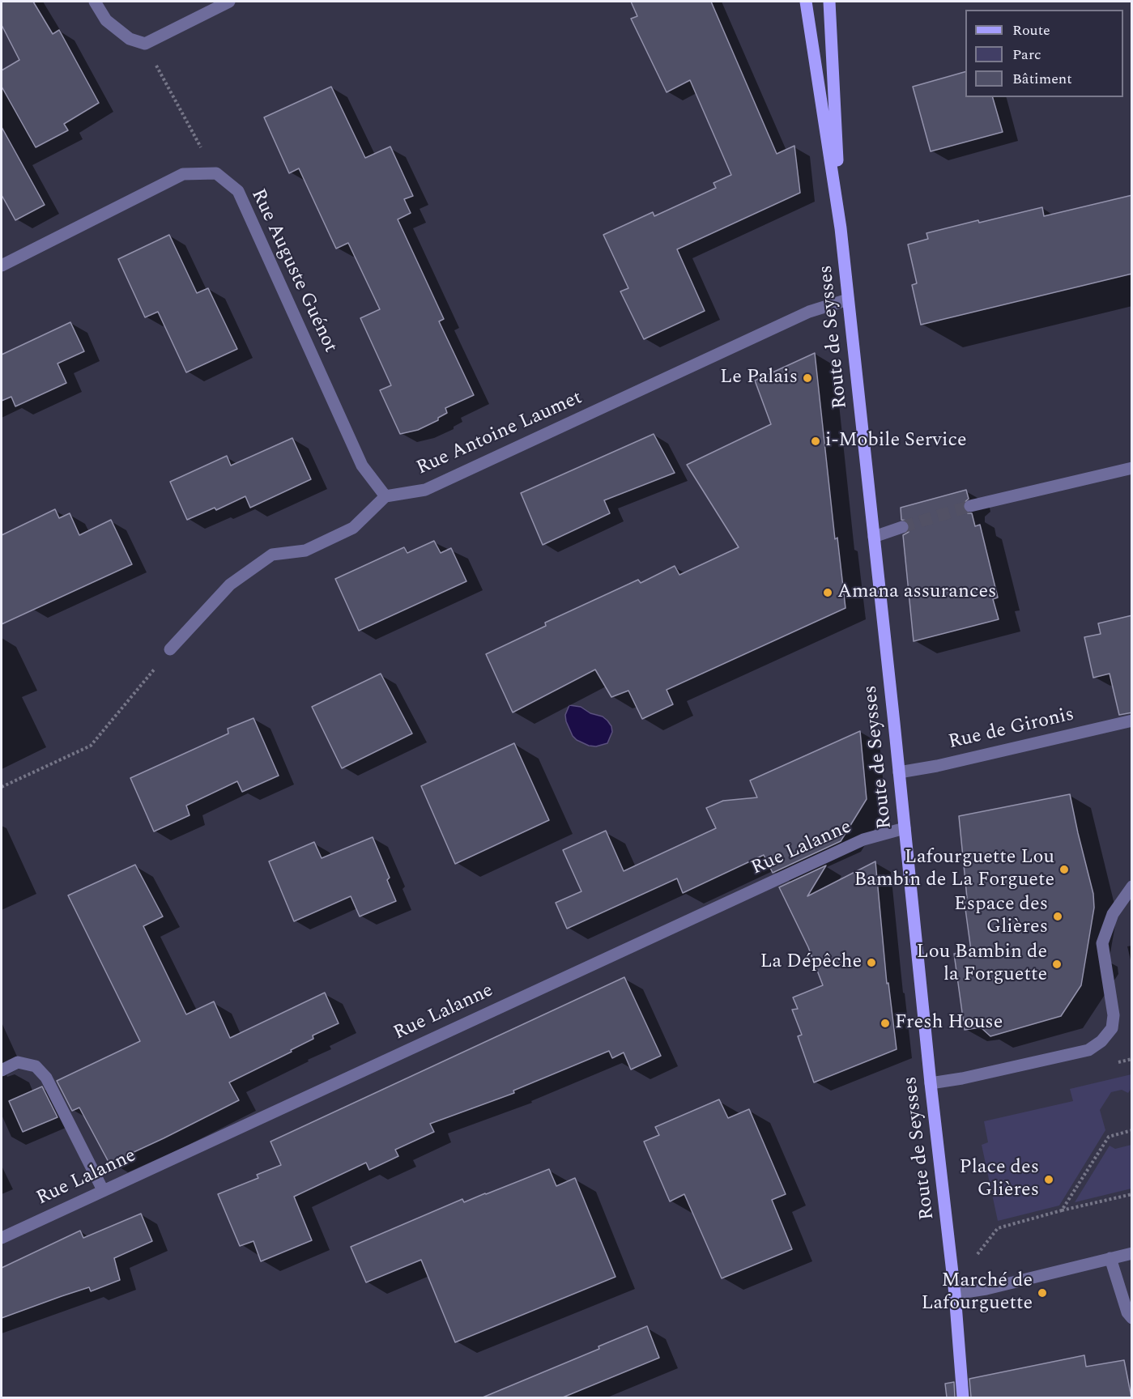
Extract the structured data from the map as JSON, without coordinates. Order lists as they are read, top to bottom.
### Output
{
  "streets": {
    "main road": ["Route de Seysses"],
    "street": [
      "Rue Auguste Guénot",
      "Rue Antoine Laumet",
      "Rue de Gironis",
      "Rue Lalanne"
    ]
  },
  "crossings": [
    ["Rue Auguste Guénot", "Rue Antoine Laumet"],
    ["Route de Seysses", "Rue Antoine Laumet"],
    ["Route de Seysses", "Rue de Gironis"],
    ["Route de Seysses", "Rue Lalanne"]
  ],
  "places": [
    "Le Palais",
    "i-Mobile Service",
    "Amana assurances",
    "Lafourguette Lou Bambin de La Forguete",
    "Espace des Glières",
    "La Dépêche",
    "Lou Bambin de la Forguette",
    "Fresh House",
    "Place des Glières",
    "Marché de Lafourguette"
  ],
  "legend": ["Route", "Parc", "Bâtiment"]
}
